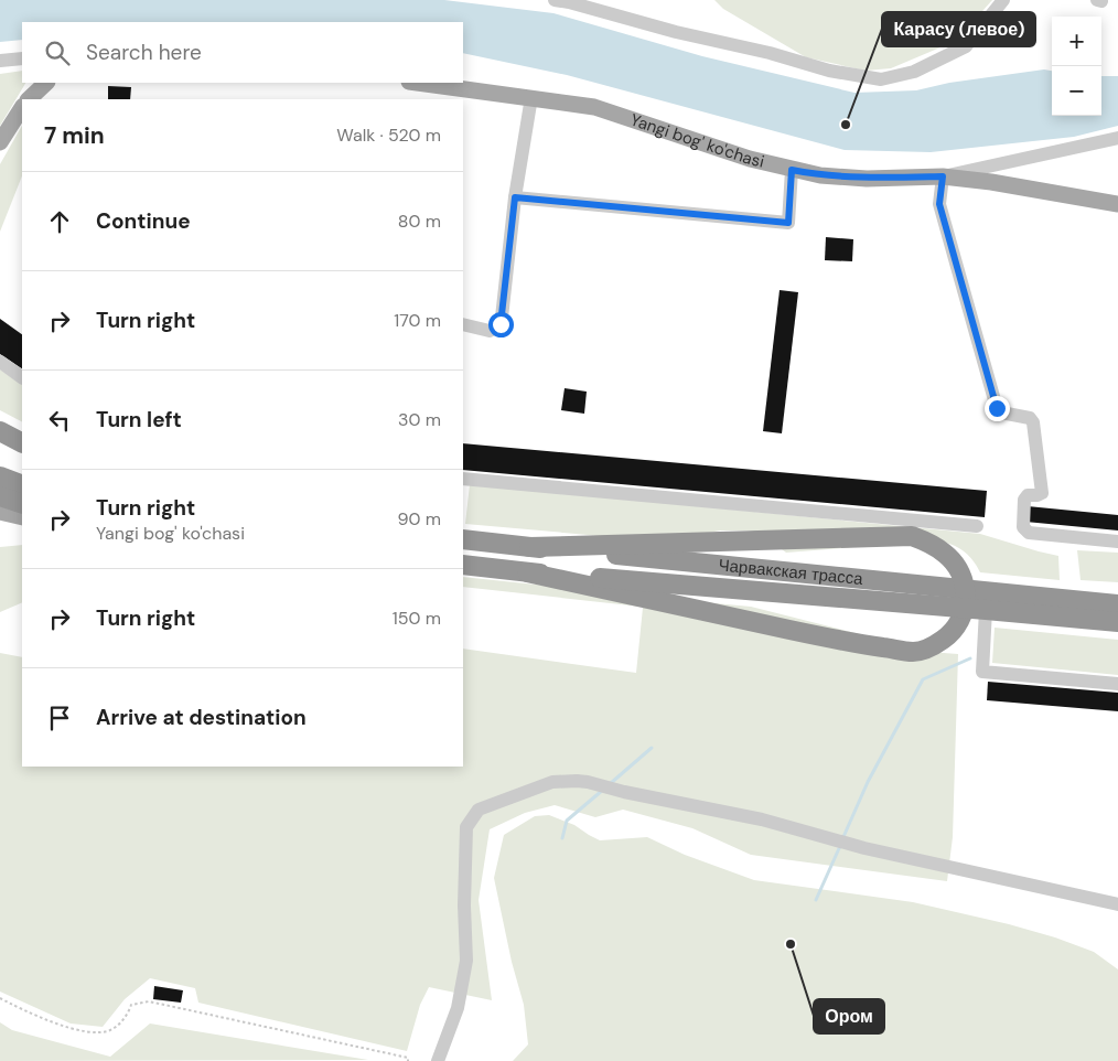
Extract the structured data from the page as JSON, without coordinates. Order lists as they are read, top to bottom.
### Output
{
  "streets": {
    "highway": ["Чарвакская трасса"],
    "main road": ["Yangi bog' ko'chasi"]
  },
  "places": ["Карасу (левое)", "Ором"],
  "page": {
    "map_buttons": ["+", "−"],
    "search": "Search here",
    "heading": ["7 min", "Walk · 520 m"],
    "list": [
      ["Continue", "80 m"],
      ["Turn right", "170 m"],
      ["Turn left", "30 m"],
      ["Turn right", "Yangi bog' ko'chasi", "90 m"],
      ["Turn right", "150 m"],
      "Arrive at destination"
    ]
  }
}
